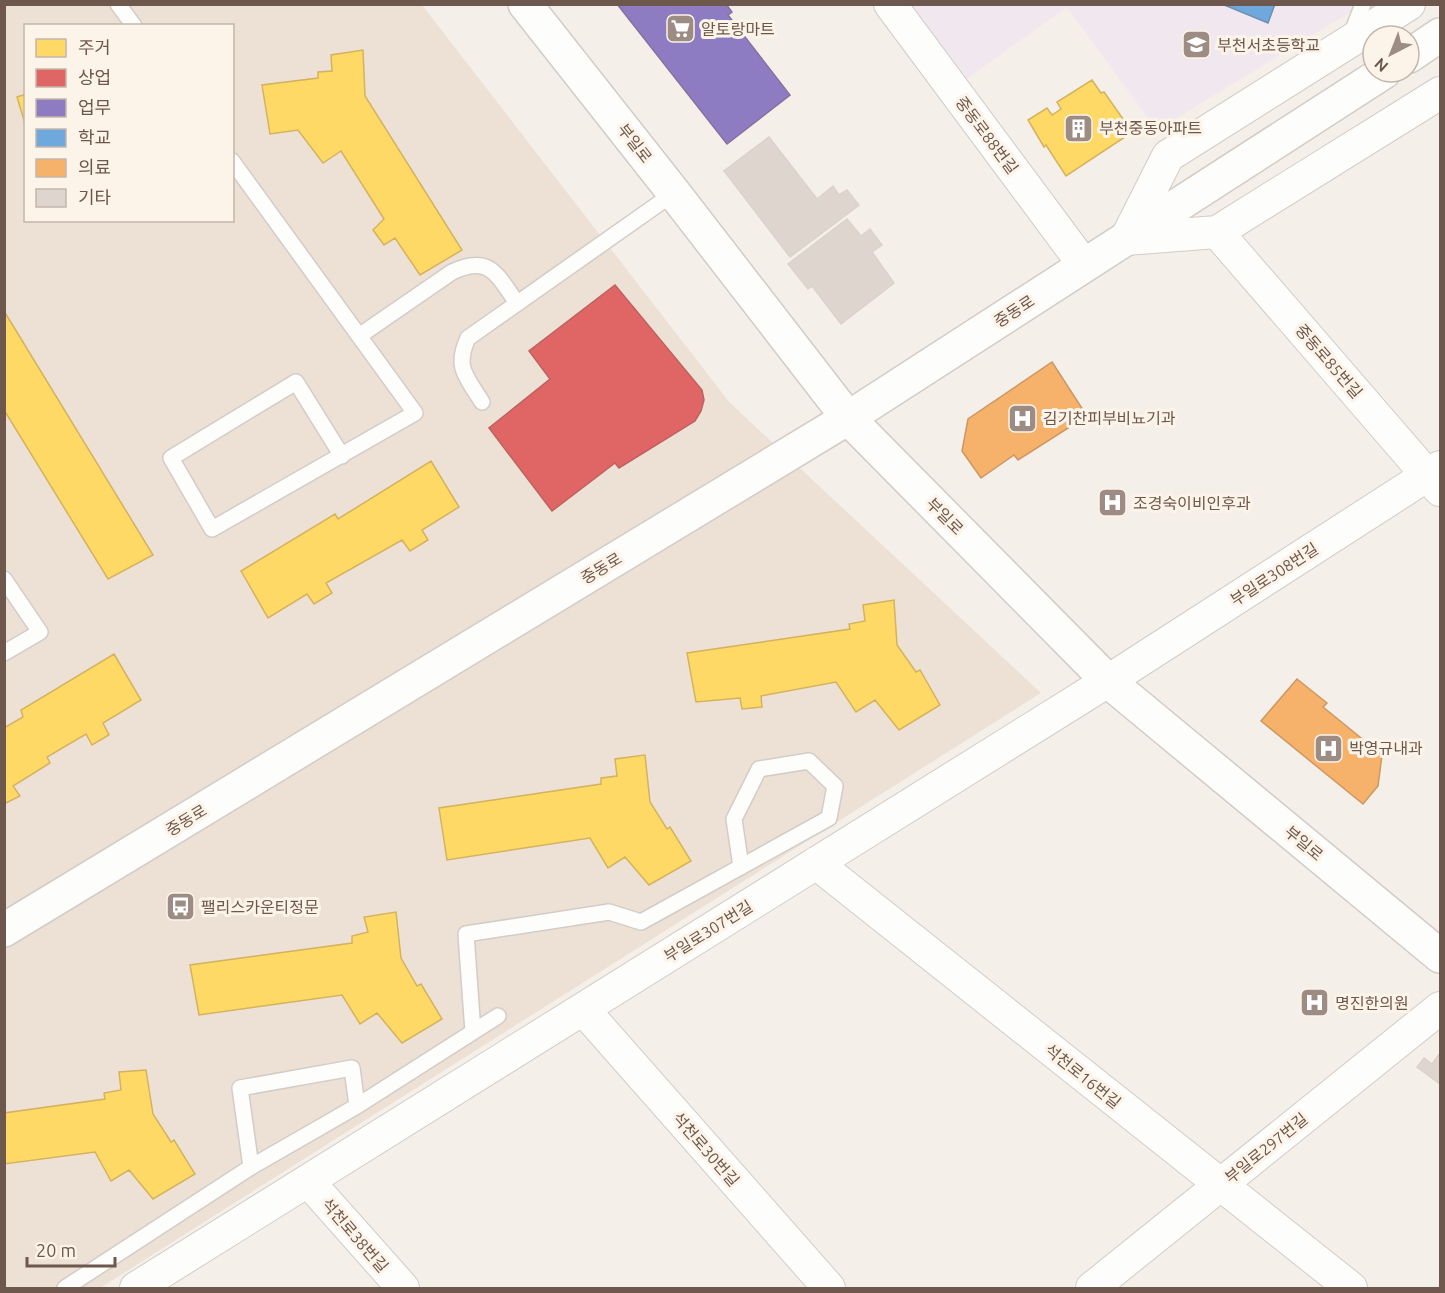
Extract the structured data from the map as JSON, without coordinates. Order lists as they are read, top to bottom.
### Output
{
  "streets": {
    "street": [
      "중동로88번길",
      "부일로",
      "중동로",
      "중동로85번길",
      "부일로308번길",
      "부일로307번길",
      "석천로16번길",
      "부일로297번길",
      "석천로30번길",
      "석천로38번길"
    ]
  },
  "crossings": [
    ["중동로88번길", "중동로"],
    ["부일로", "중동로"],
    ["부일로", "부일로308번길"],
    ["부일로", "부일로307번길"],
    ["중동로85번길", "부일로308번길"],
    ["부일로308번길", "부일로307번길"],
    ["부일로307번길", "석천로16번길"],
    ["부일로307번길", "석천로30번길"],
    ["부일로307번길", "석천로38번길"],
    ["석천로16번길", "부일로297번길"]
  ],
  "places": {
    "supermarket": ["알토랑마트"],
    "school or university": ["부천서초등학교"],
    "building": ["부천중동아파트"],
    "hospital": [
      "김기찬피부비뇨기과",
      "조경숙이비인후과",
      "박영규내과",
      "명진한의원"
    ],
    "bus stop": ["팰리스카운티정문"]
  },
  "legend": [
    "주거",
    "상업",
    "업무",
    "학교",
    "의료",
    "기타"
  ],
  "scale_bar": "20 m",
  "north": "bottom left"
}
